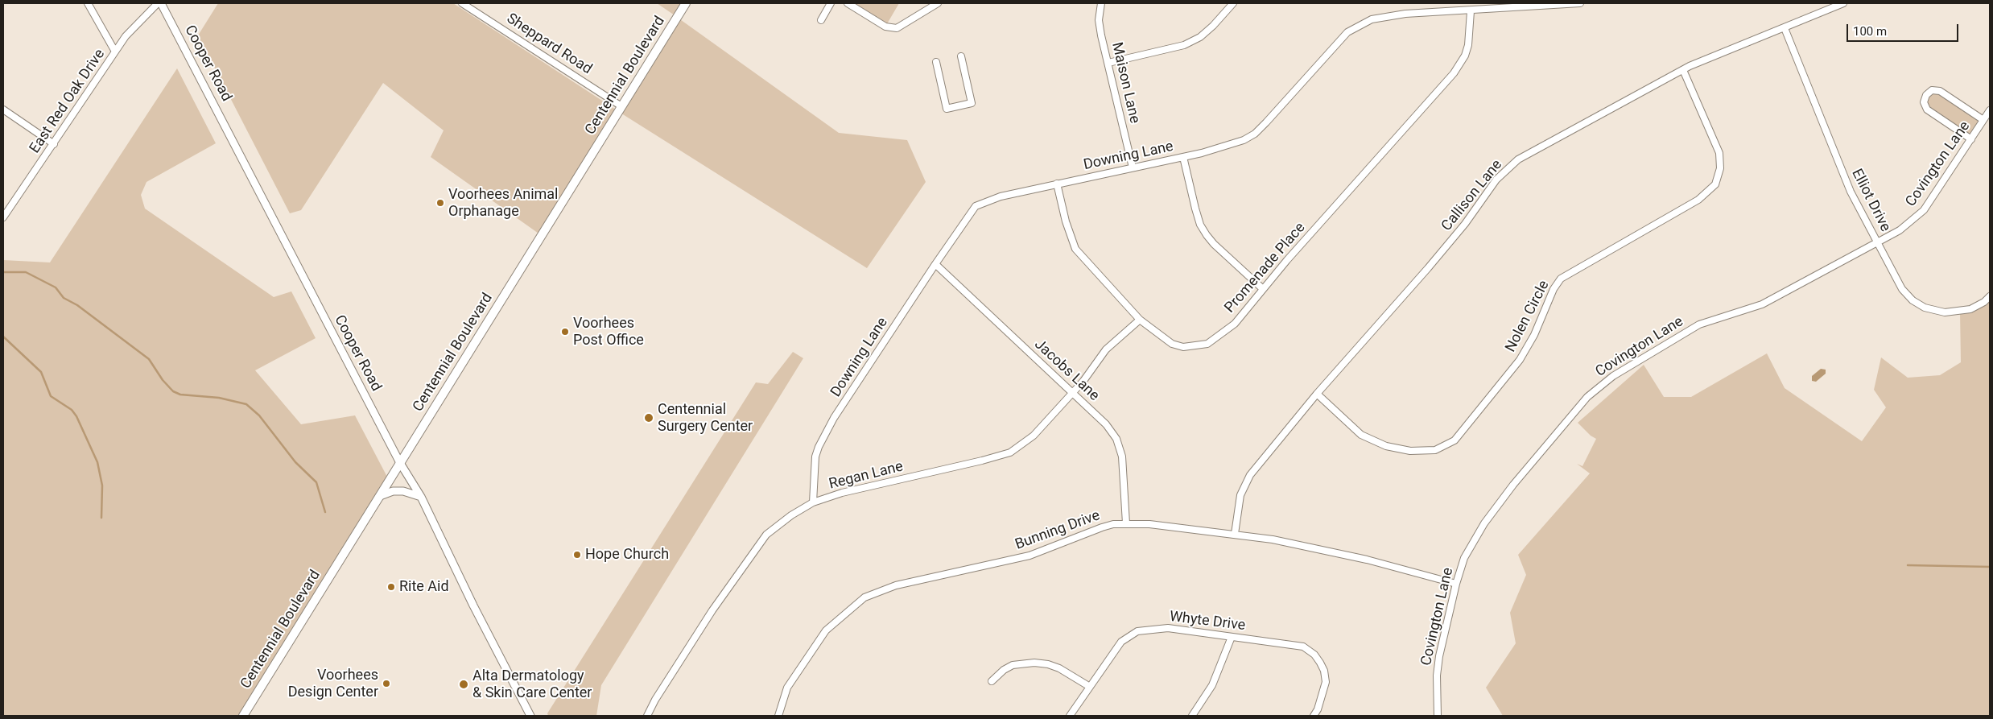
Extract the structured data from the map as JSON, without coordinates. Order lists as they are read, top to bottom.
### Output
{
  "streets": {
    "main road": ["Centennial Boulevard"],
    "street": [
      "Sheppard Road",
      "Cooper Road",
      "Maison Lane",
      "East Red Oak Drive",
      "Downing Lane",
      "Covington Lane",
      "Callison Lane",
      "Elliot Drive",
      "Promenade Place",
      "Nolen Circle",
      "Jacobs Lane",
      "Regan Lane",
      "Bunning Drive",
      "Whyte Drive"
    ]
  },
  "crossings": [
    ["Sheppard Road", "Centennial Boulevard"],
    ["Cooper Road", "Centennial Boulevard"],
    ["Maison Lane", "Downing Lane"],
    ["Downing Lane", "Promenade Place"],
    ["Downing Lane", "Jacobs Lane"],
    ["Downing Lane", "Regan Lane"],
    ["Covington Lane", "Elliot Drive"],
    ["Covington Lane", "Bunning Drive"],
    ["Callison Lane", "Elliot Drive"],
    ["Callison Lane", "Nolen Circle"],
    ["Callison Lane", "Bunning Drive"],
    ["Promenade Place", "Regan Lane"],
    ["Jacobs Lane", "Regan Lane"],
    ["Jacobs Lane", "Bunning Drive"]
  ],
  "places": [
    "Voorhees Animal Orphanage",
    "Voorhees Post Office",
    "Centennial Surgery Center",
    "Hope Church",
    "Rite Aid",
    "Voorhees Design Center",
    "Alta Dermatology & Skin Care Center"
  ],
  "scale_bar": "100 m"
}
